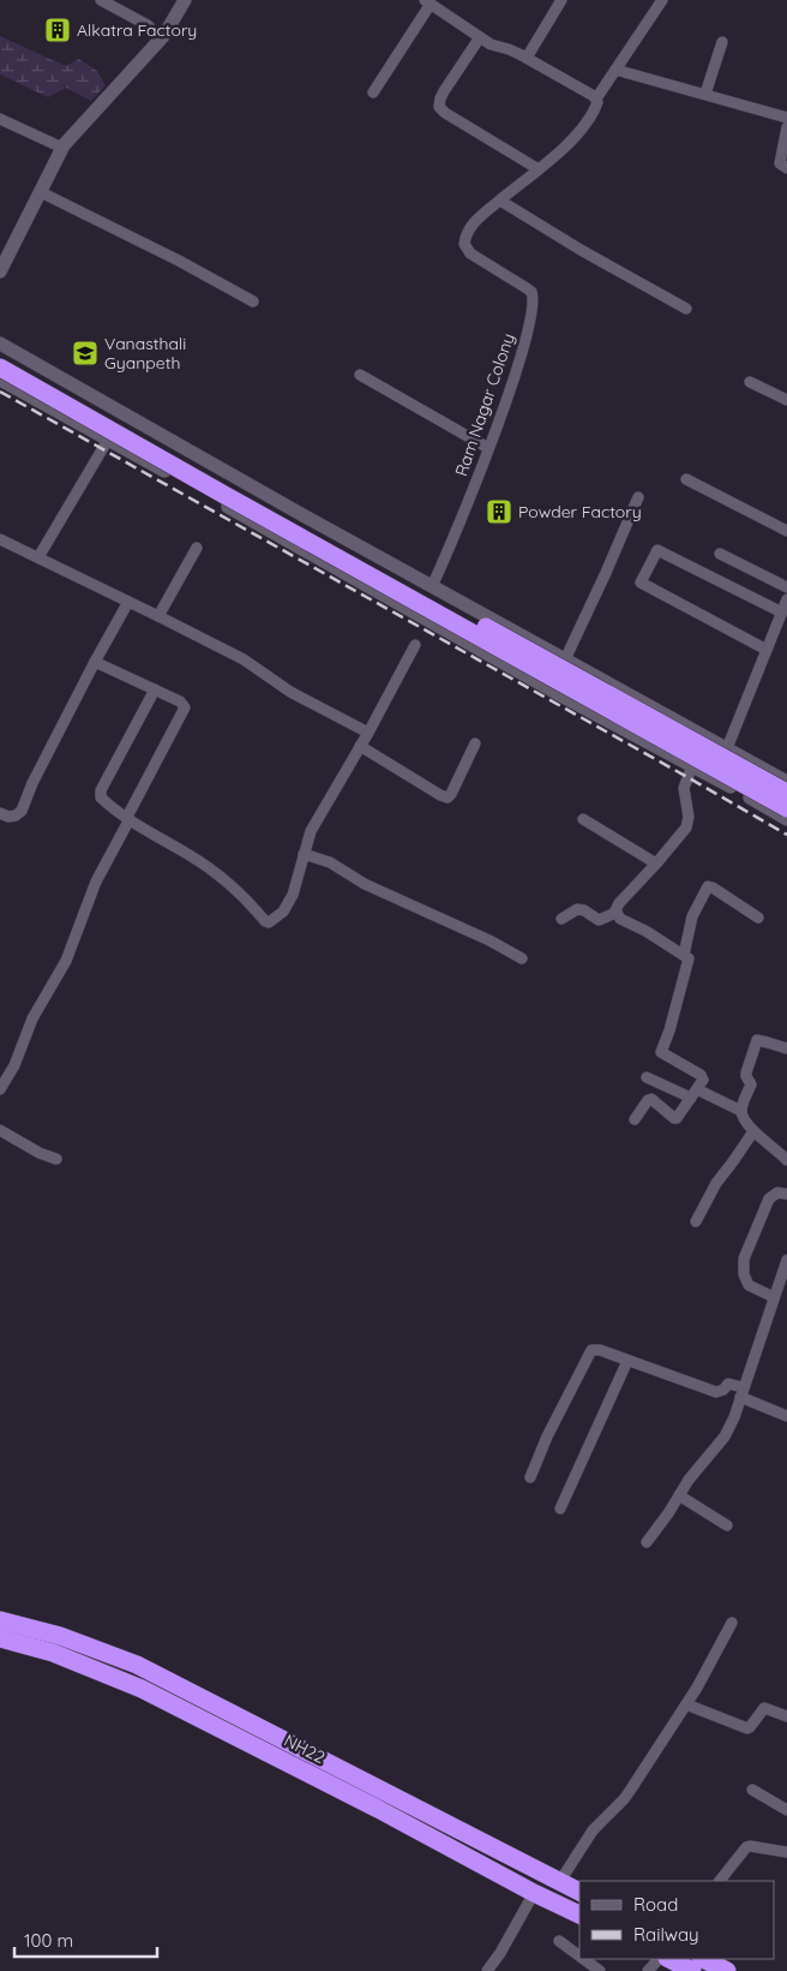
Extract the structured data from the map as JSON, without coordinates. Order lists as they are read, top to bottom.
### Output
{
  "streets": {
    "highway": ["NH22"],
    "street": ["Ram Nagar Colony"]
  },
  "places": {
    "building": ["Alkatra Factory", "Powder Factory"],
    "school or university": ["Vanasthali Gyanpeth"]
  },
  "legend": ["Road", "Railway"],
  "scale_bar": "100 m"
}
